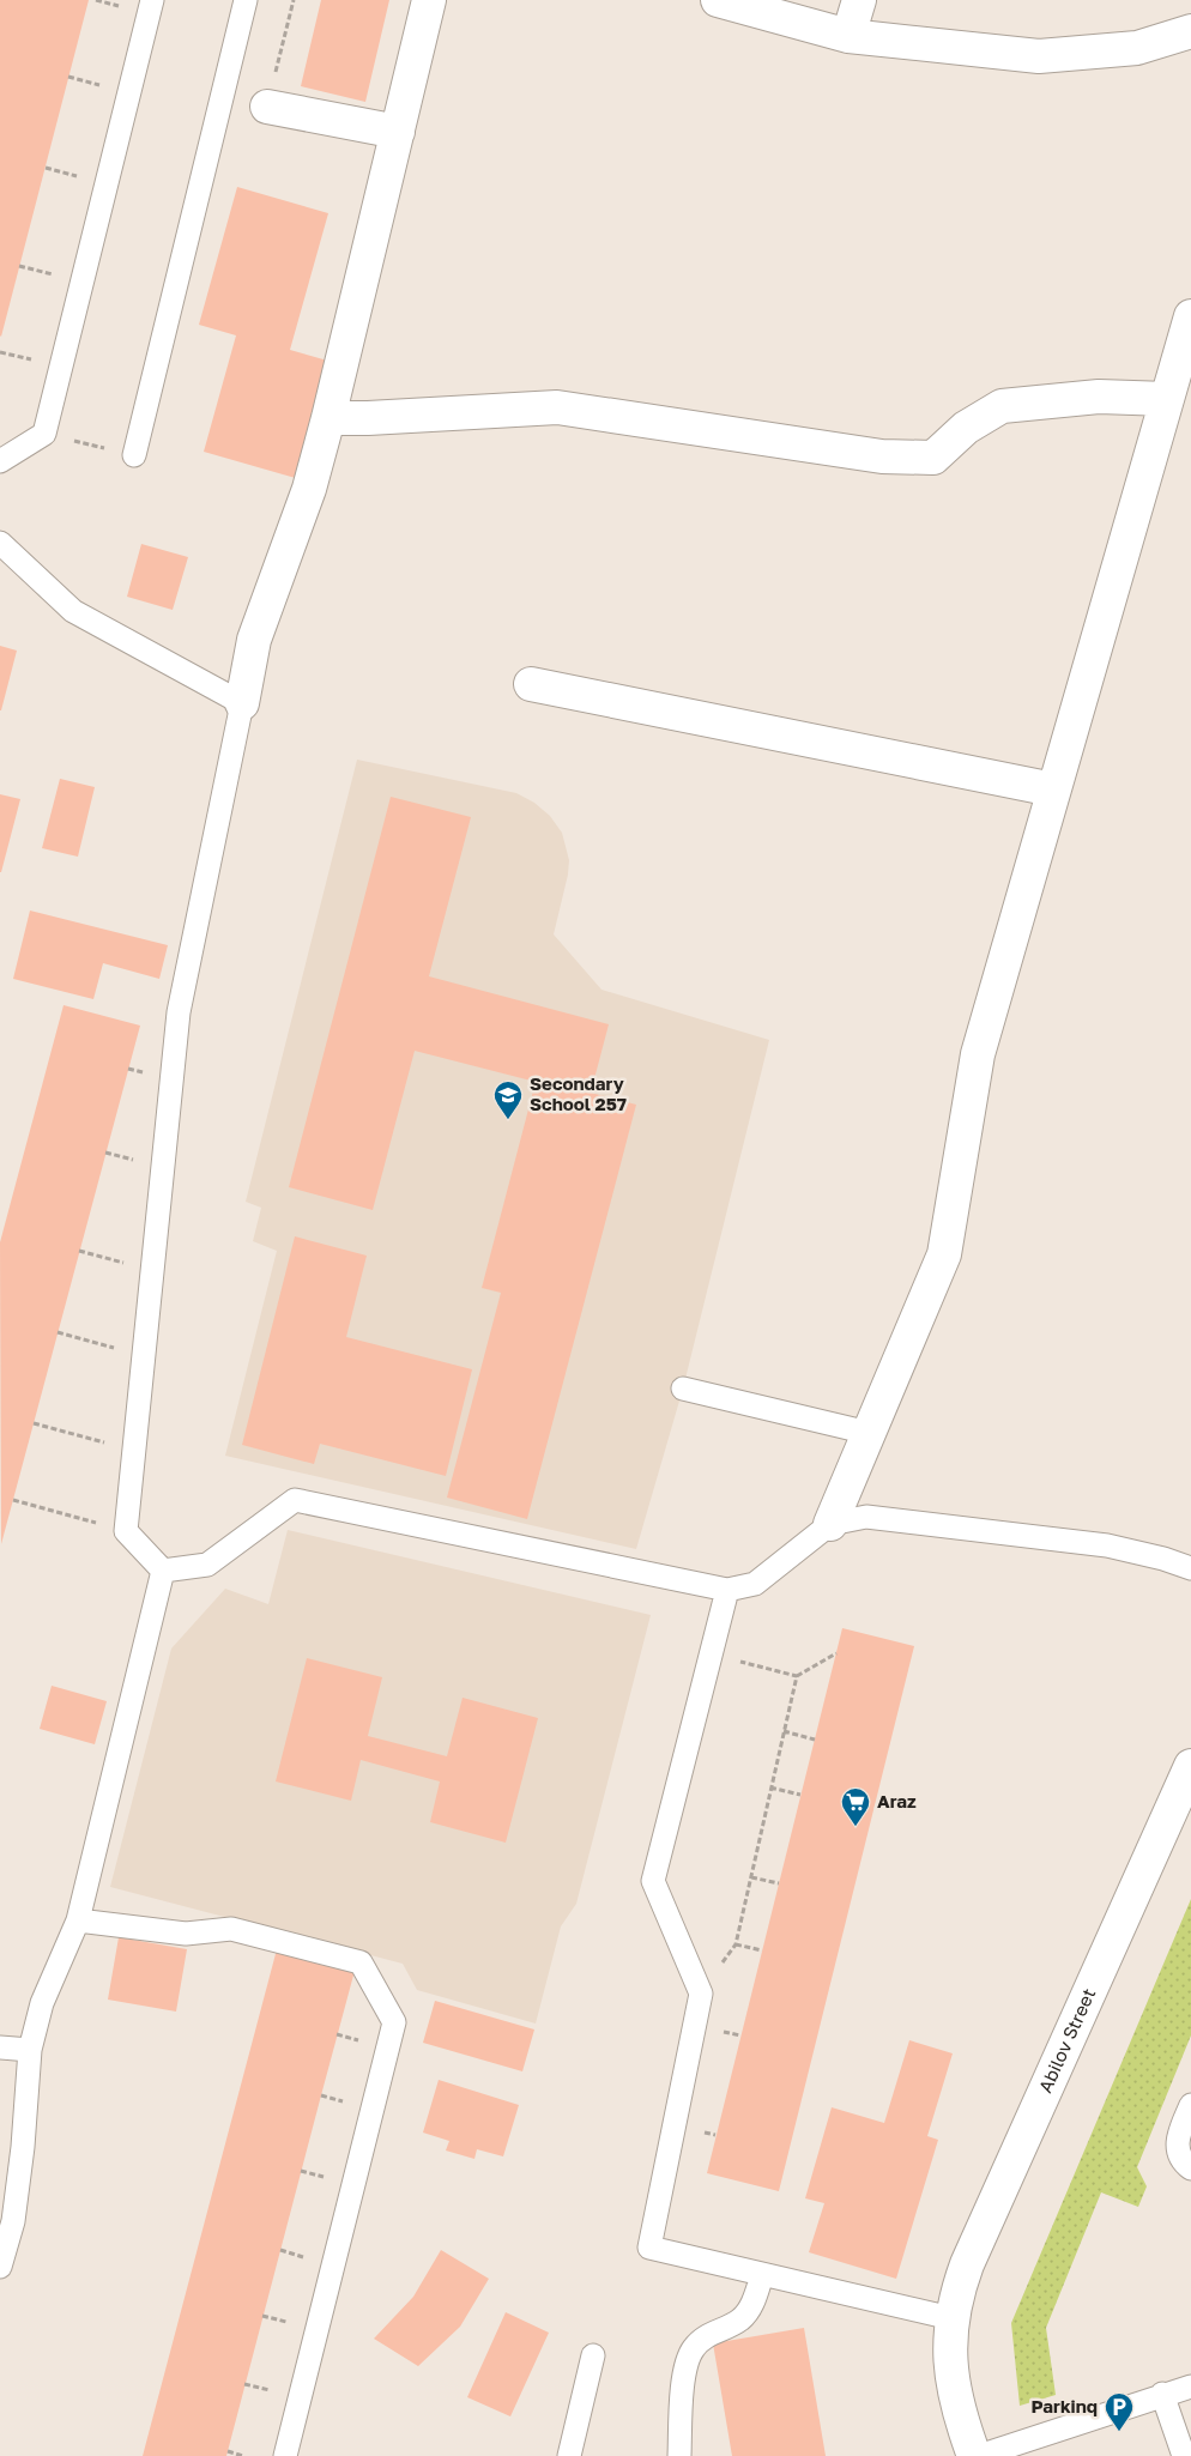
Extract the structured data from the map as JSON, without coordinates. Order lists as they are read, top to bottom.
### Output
{
  "streets": {
    "street": ["Abilov Street"]
  },
  "places": {
    "school or university": ["Secondary School 257"],
    "supermarket": ["Araz"],
    "parking": ["Parkinq"]
  }
}
